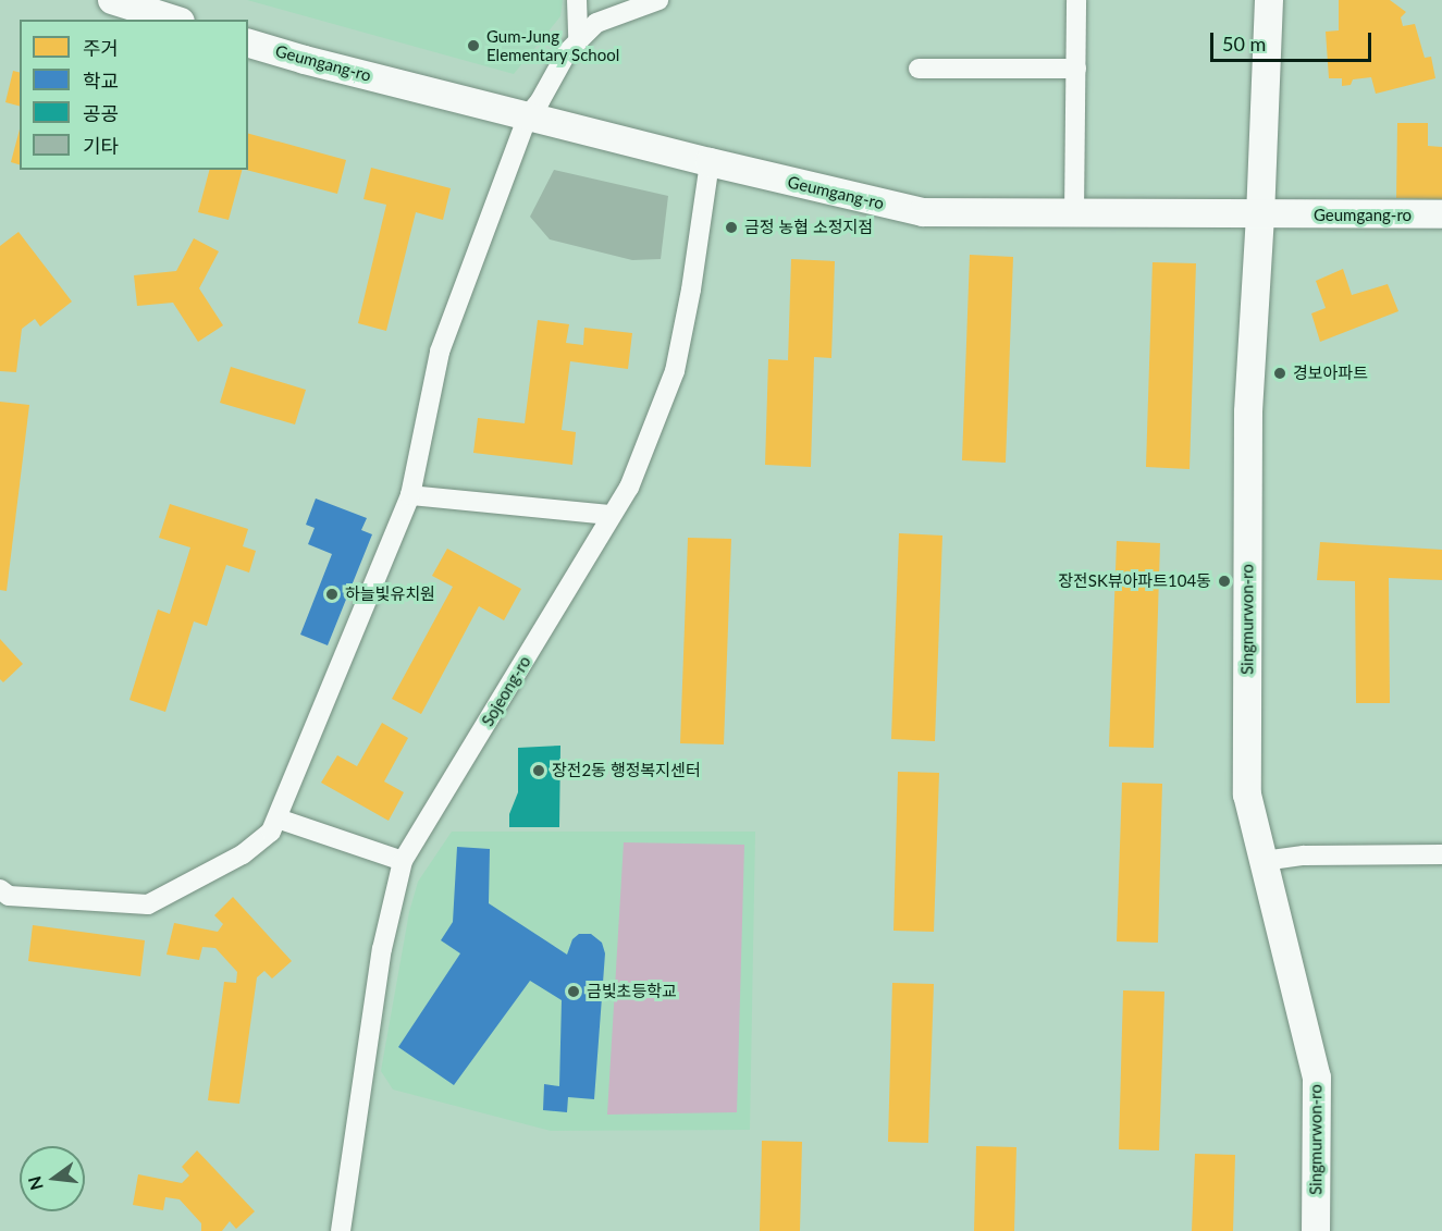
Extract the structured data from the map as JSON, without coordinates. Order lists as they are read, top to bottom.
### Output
{
  "streets": {
    "main road": ["Geumgang-ro", "Singmurwon-ro"],
    "street": ["Sojeong-ro"]
  },
  "crossings": [
    ["Geumgang-ro", "Singmurwon-ro"],
    ["Geumgang-ro", "Sojeong-ro"]
  ],
  "places": [
    "Gum-Jung Elementary School",
    "금정 농협 소정지점",
    "경보아파트",
    "장전SK뷰아파트104동",
    "하늘빛유치원",
    "장전2동 행정복지센터",
    "금빛초등학교"
  ],
  "legend": [
    "주거",
    "학교",
    "공공",
    "기타"
  ],
  "scale_bar": "50 m",
  "north": "left"
}
